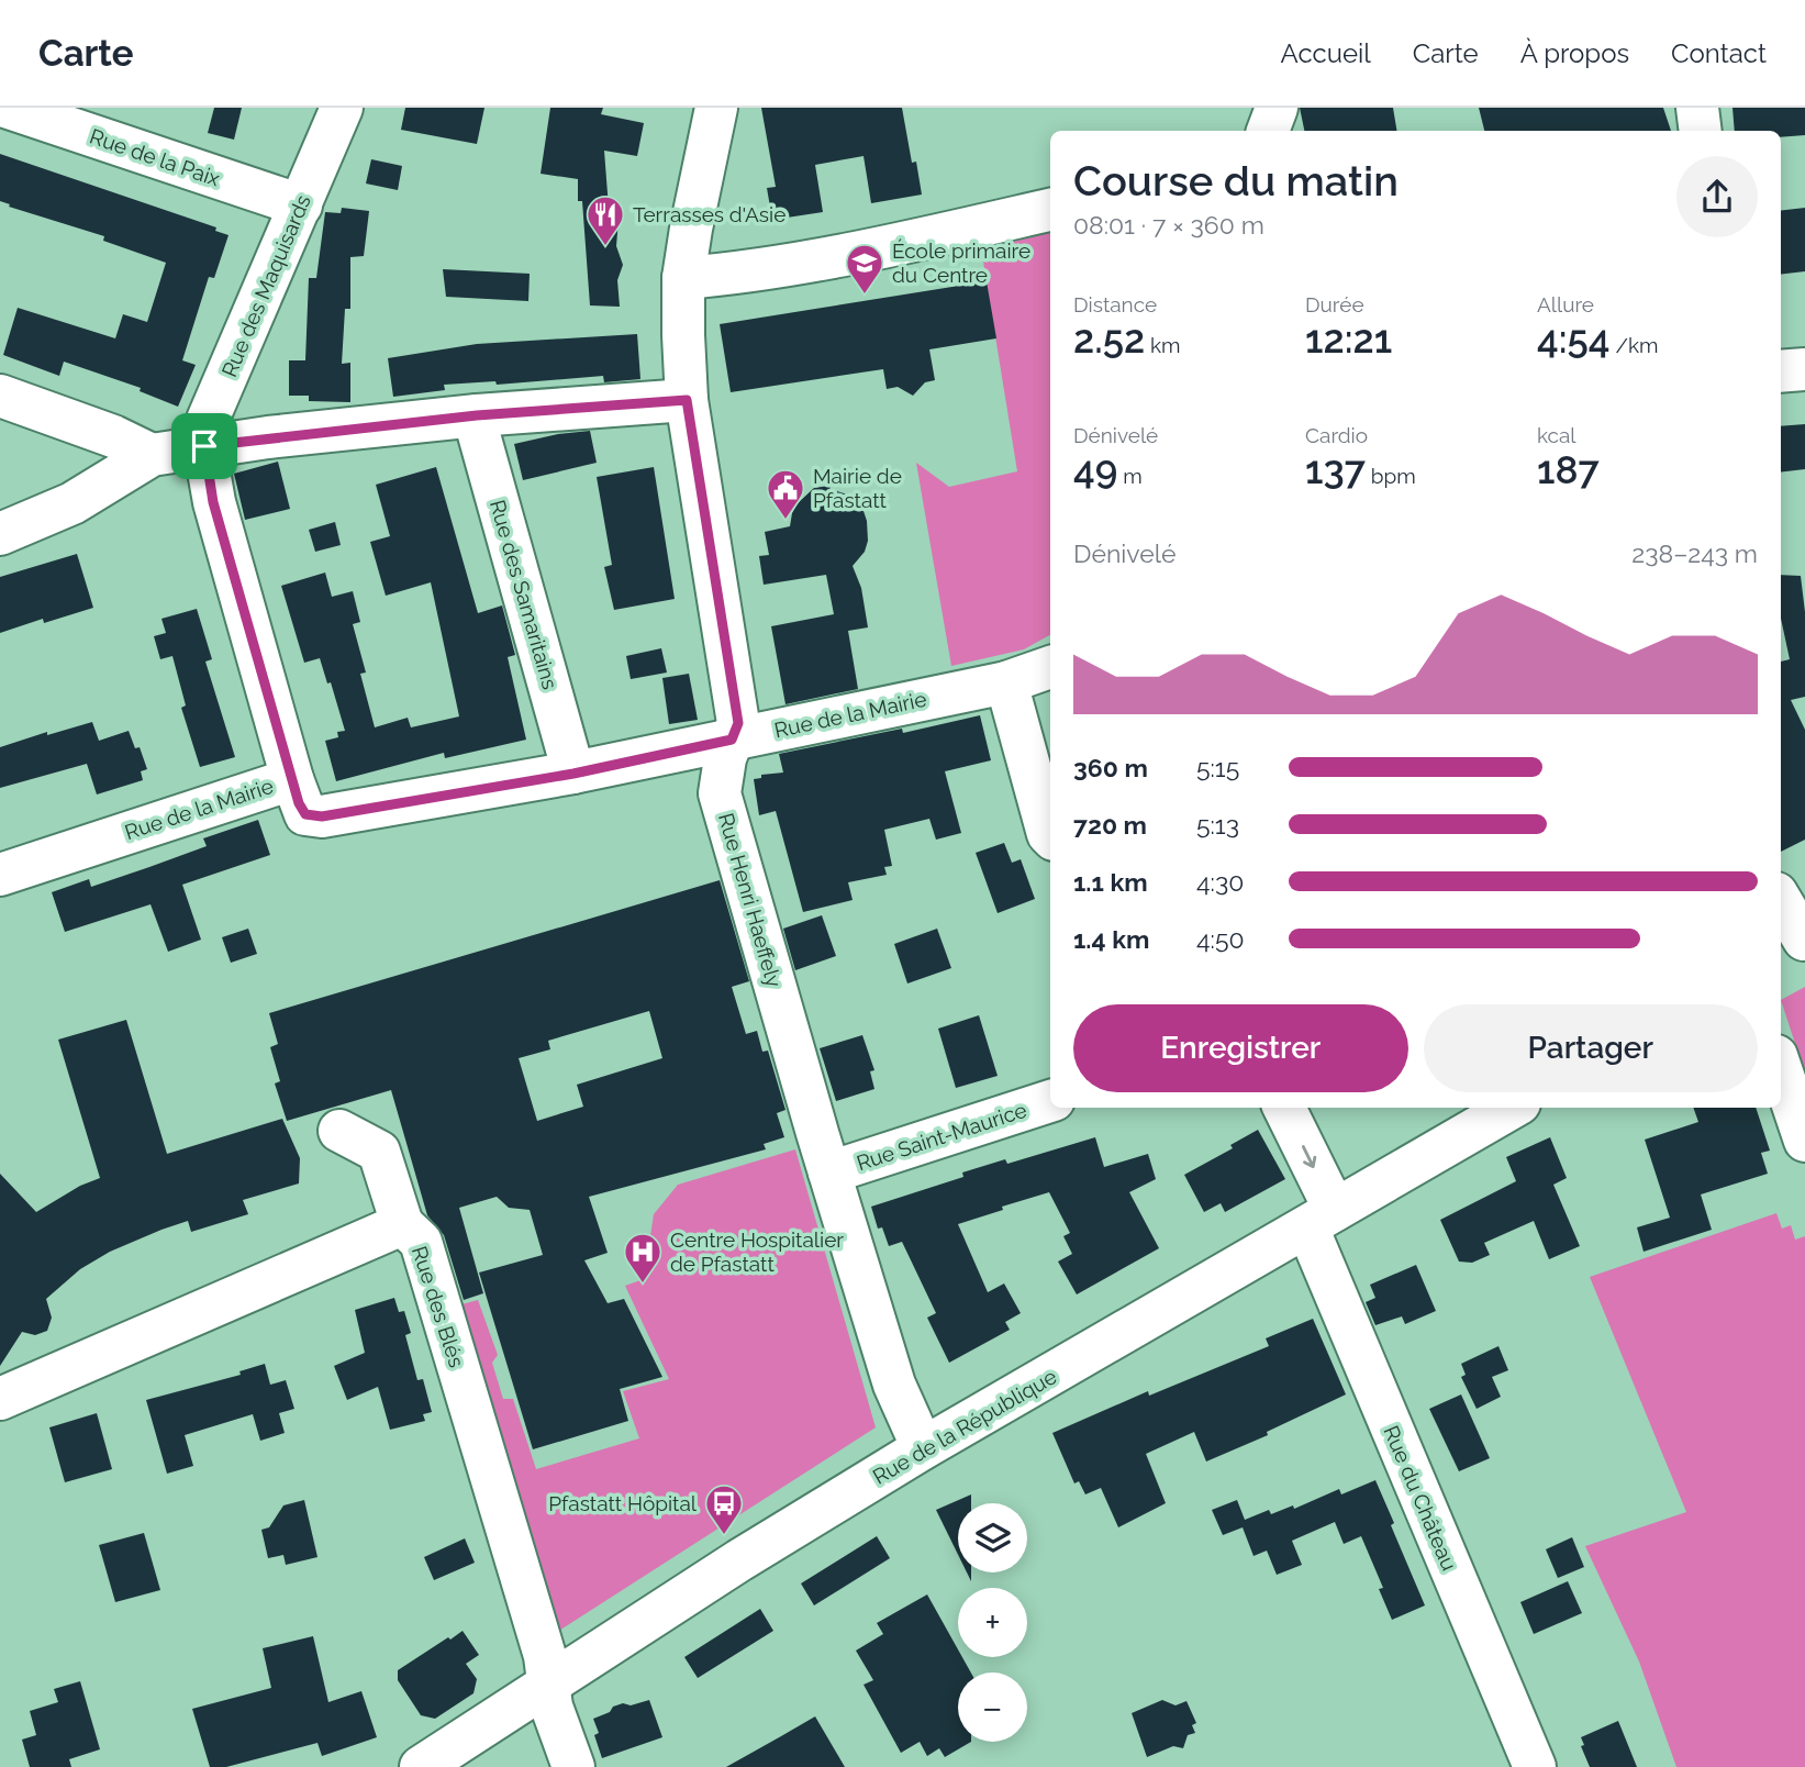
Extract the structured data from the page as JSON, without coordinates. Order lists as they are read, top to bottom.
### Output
{
  "streets": {
    "street": [
      "Rue de la Paix",
      "Rue des Maquisards",
      "Rue des Samaritains",
      "Rue de la Mairie",
      "Rue Henri Haeffely",
      "Rue Saint-Maurice",
      "Rue des Blés",
      "Rue de la République",
      "Rue du Château"
    ]
  },
  "crossings": [
    ["Rue de la Paix", "Rue des Maquisards"],
    ["Rue des Maquisards", "Rue de la Mairie"],
    ["Rue des Samaritains", "Rue de la Mairie"],
    ["Rue de la Mairie", "Rue Henri Haeffely"],
    ["Rue Henri Haeffely", "Rue Saint-Maurice"],
    ["Rue Henri Haeffely", "Rue de la République"],
    ["Rue des Blés", "Rue de la République"],
    ["Rue de la République", "Rue du Château"]
  ],
  "places": {
    "restaurant": ["Terrasses d'Asie"],
    "school or university": ["École primaire du Centre"],
    "public building": ["Mairie de Pfastatt"],
    "hospital": ["Centre Hospitalier de Pfastatt"],
    "bus stop": ["Pfastatt Hôpital"]
  },
  "page": {
    "header": "Carte",
    "nav": [
      "Accueil",
      "Carte",
      "À propos",
      "Contact"
    ],
    "heading": ["Course du matin", "08:01 · 7 × 360 m"],
    "stats": [
      ["Distance", "2.52 km"],
      ["Durée", "12:21"],
      ["Allure", "4:54 /km"],
      ["Dénivelé", "49 m"],
      ["Cardio", "137 bpm"],
      ["kcal", "187"]
    ],
    "chart": ["Dénivelé", "238–243 m"],
    "list": [
      {
        "name": "360 m",
        "note": "5:15"
      },
      {
        "name": "720 m",
        "note": "5:13"
      },
      {
        "name": "1.1 km",
        "note": "4:30"
      },
      {
        "name": "1.4 km",
        "note": "4:50"
      }
    ],
    "buttons": ["Enregistrer", "Partager"],
    "map_buttons": ["+", "−"]
  }
}
